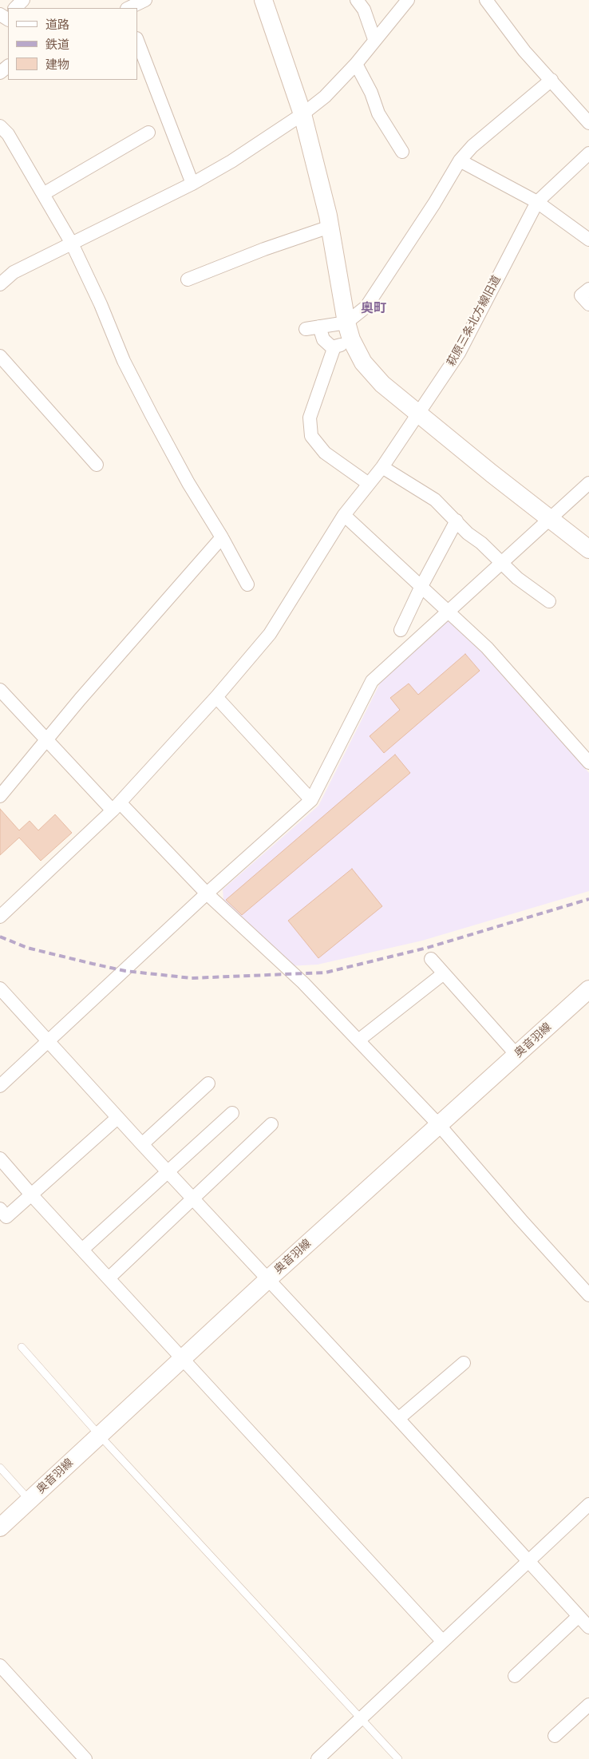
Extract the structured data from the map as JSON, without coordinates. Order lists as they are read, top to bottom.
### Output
{
  "streets": {
    "main road": ["奥音羽線"],
    "street": ["萩原三条北方線旧道"]
  },
  "districts": ["奥町"],
  "legend": ["道路", "鉄道", "建物"]
}
